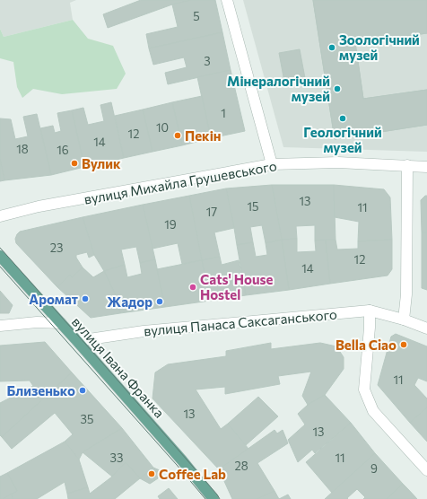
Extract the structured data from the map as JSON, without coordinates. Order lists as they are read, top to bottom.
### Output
{
  "streets": {
    "main road": ["вулиця Івана Франка"],
    "street": ["вулиця Михайла Грушевського", "вулиця Панаса Саксаганського"]
  },
  "crossings": [
    ["вулиця Панаса Саксаганського", "вулиця Івана Франка"]
  ],
  "places": [
    "Зоологічний музей",
    "Мінералогічний музей",
    "Геологічний музей",
    "Пекін",
    "Вулик",
    "Cats' House Hostel",
    "Аромат",
    "Жадор",
    "Bella Ciao",
    "Близенько",
    "Coffee Lab"
  ],
  "house_numbers": [
    "5",
    "3",
    "1",
    "10",
    "12",
    "14",
    "18",
    "16",
    "13",
    "15",
    "11",
    "17",
    "19",
    "23",
    "12",
    "14",
    "11",
    "13",
    "35",
    "13",
    "33",
    "11",
    "28",
    "9"
  ]
}
